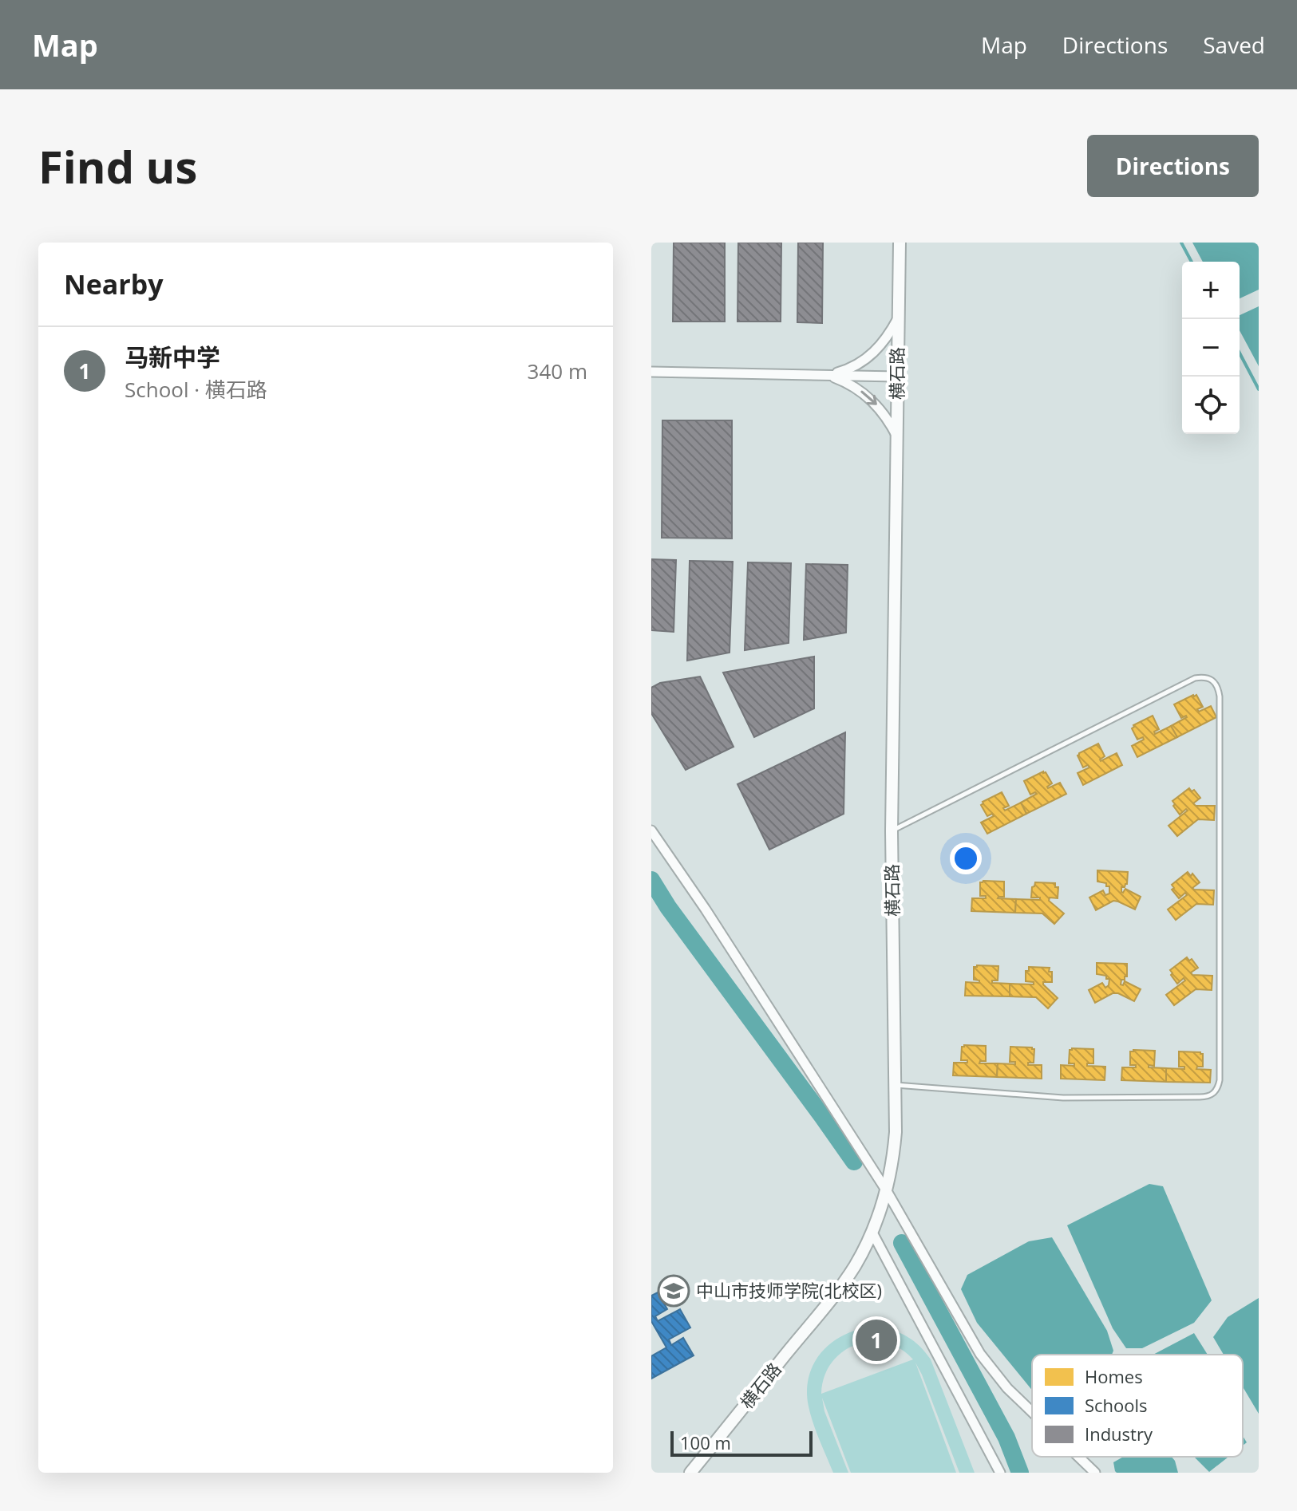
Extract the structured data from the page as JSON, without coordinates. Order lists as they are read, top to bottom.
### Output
{
  "streets": {
    "main road": ["横石路"]
  },
  "places": {
    "school or university": ["中山市技师学院(北校区)"]
  },
  "legend": ["Homes", "Schools", "Industry"],
  "scale_bar": "100 m",
  "page": {
    "header": "Map",
    "nav": ["Map", "Directions", "Saved"],
    "buttons": "Directions",
    "title": "Find us",
    "heading": "Nearby",
    "map_buttons": ["+", "−"],
    "list": [
      {
        "mark": "1",
        "name": "马新中学",
        "note": "School · 横石路",
        "value": "340 m"
      }
    ],
    "pins": "1",
    "scale": "100 m"
  }
}
